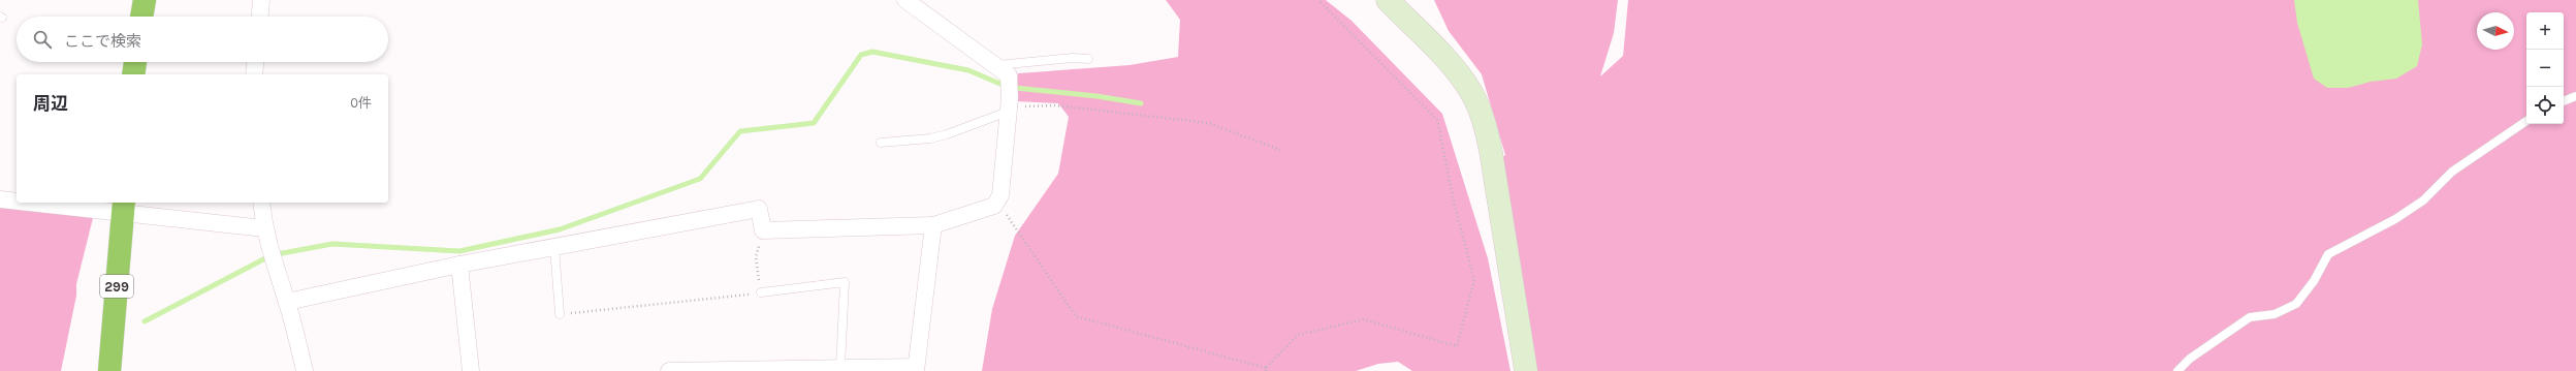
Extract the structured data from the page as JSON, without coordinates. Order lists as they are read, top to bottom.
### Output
{
  "streets": {
    "highway": ["299"]
  },
  "north": "right",
  "page": {
    "map_buttons": ["+", "−"],
    "search": "ここで検索",
    "heading": ["周辺", "0件"]
  }
}
